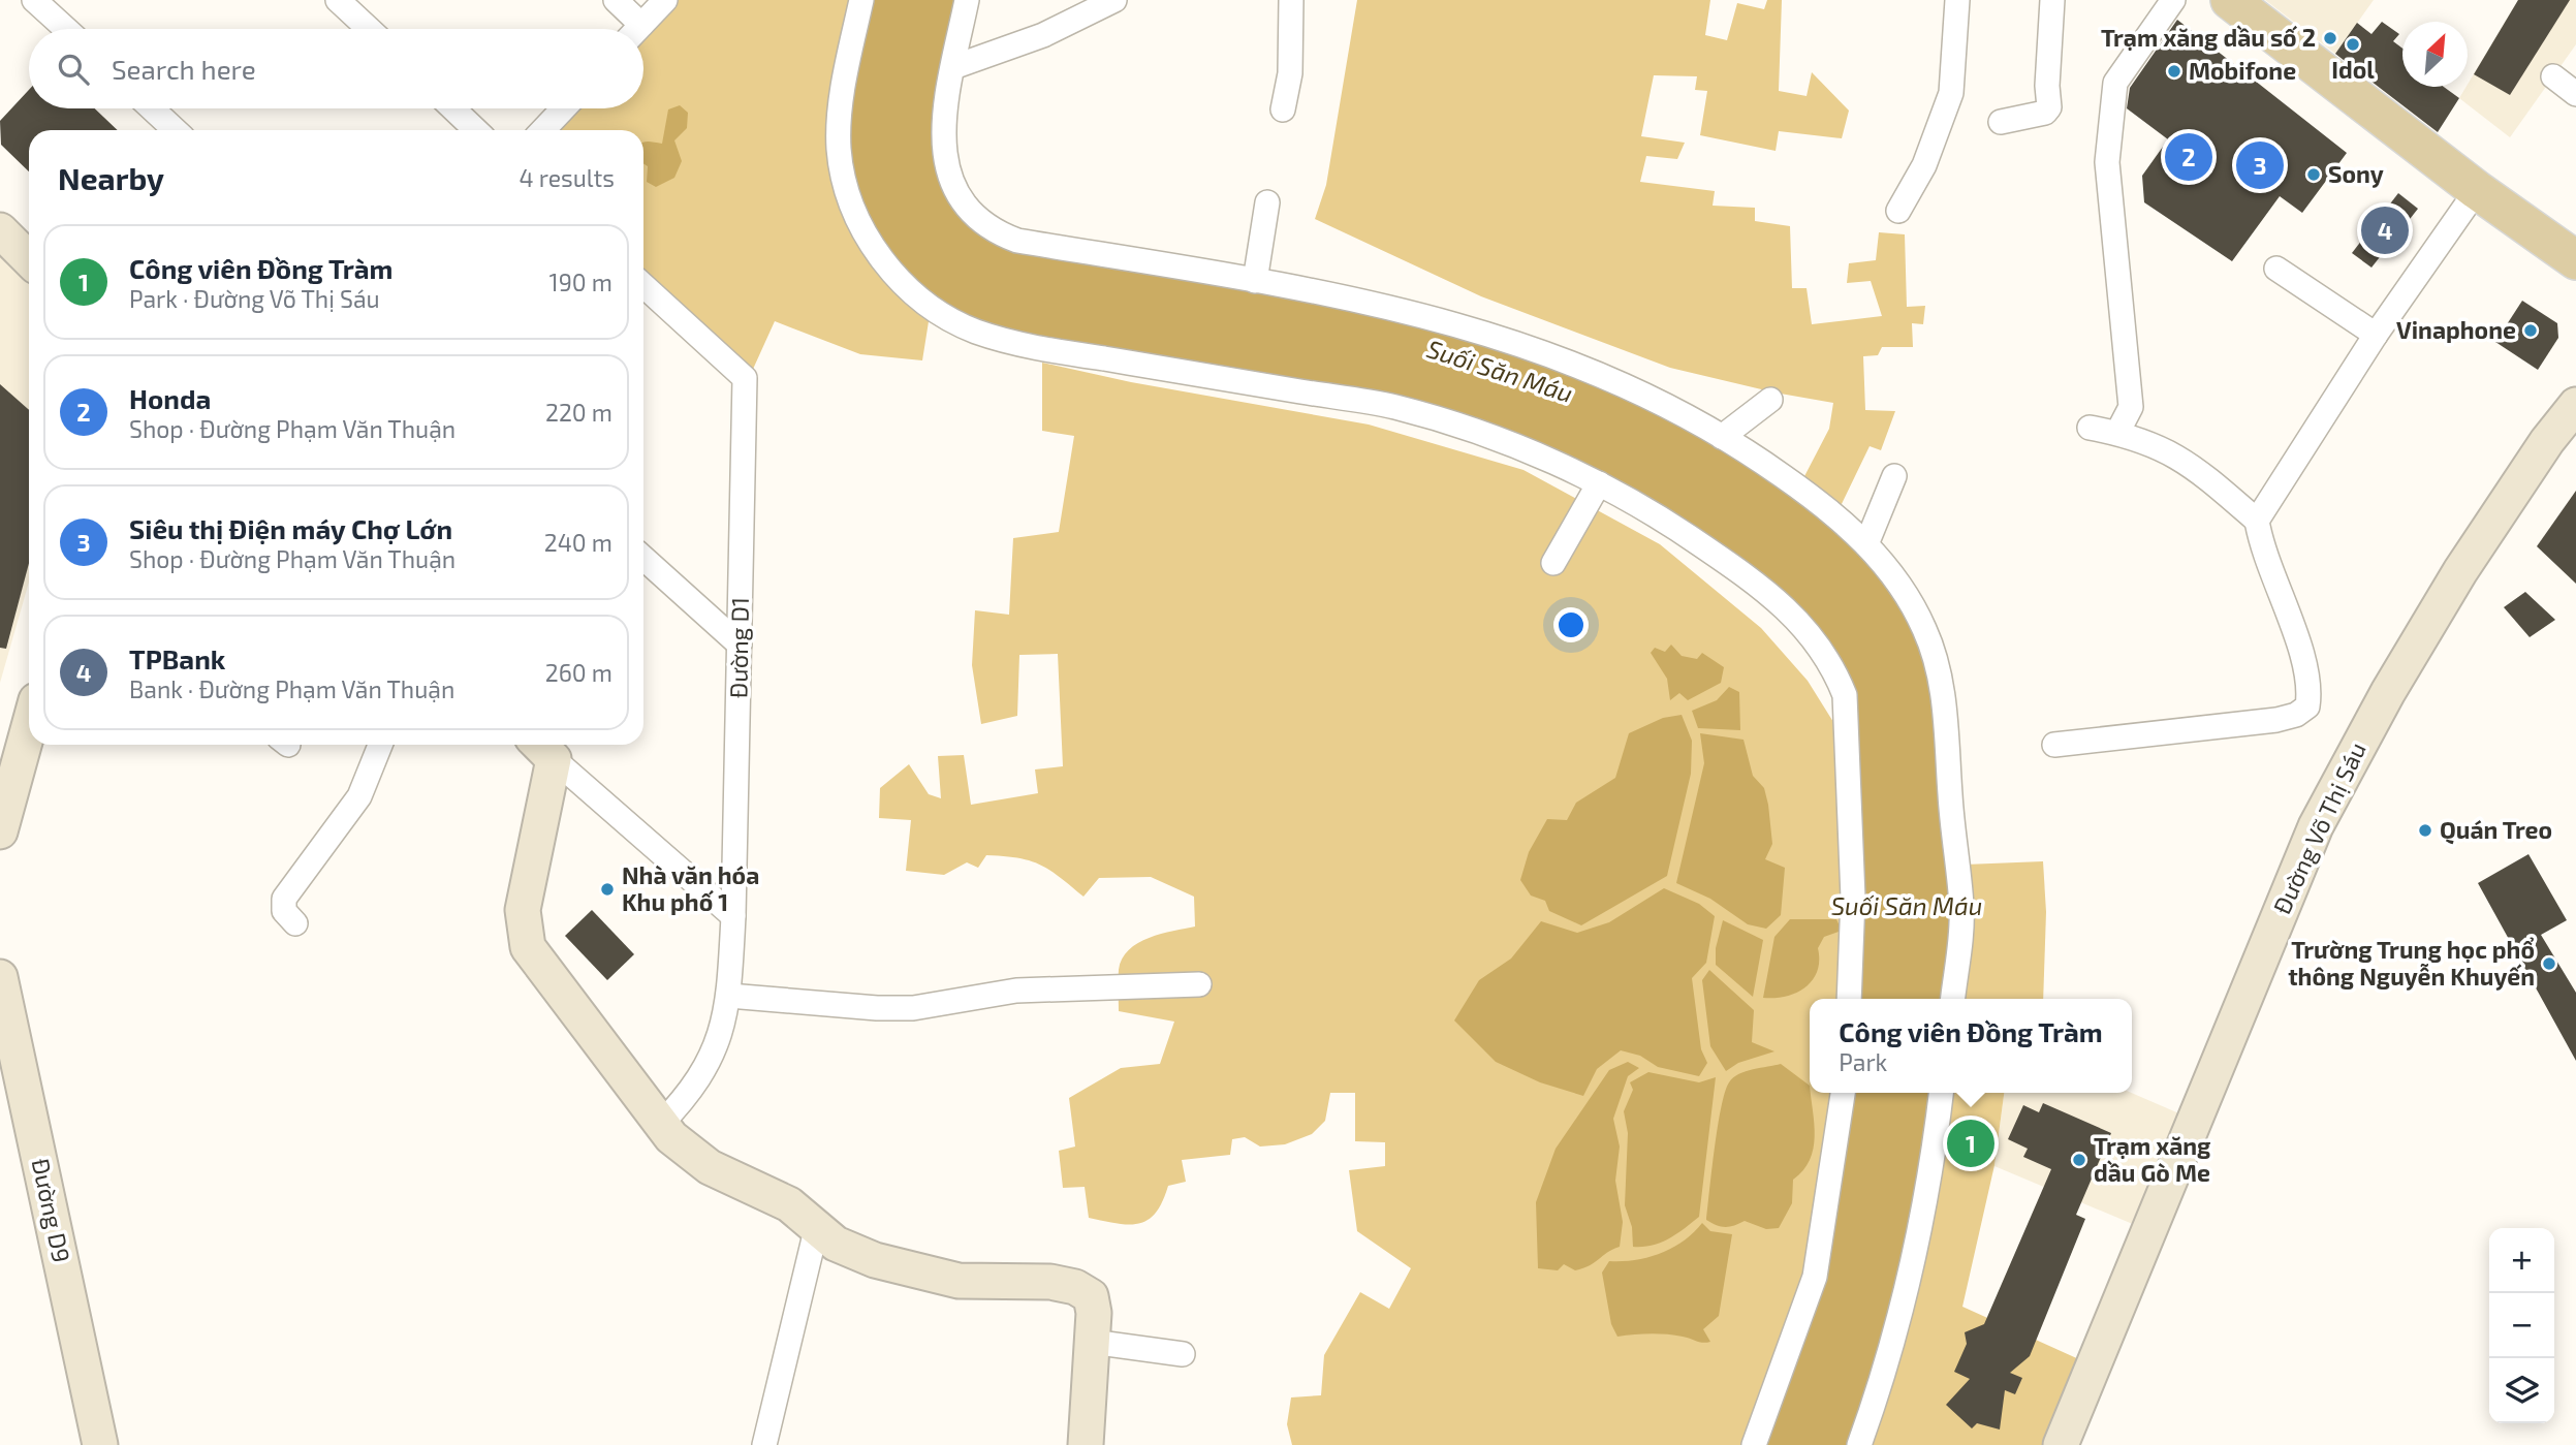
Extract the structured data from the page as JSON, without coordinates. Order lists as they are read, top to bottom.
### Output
{
  "streets": {
    "street": ["Đường D1", "Đường Võ Thị Sáu", "Đường D9"]
  },
  "water": ["Suối Săn Máu"],
  "places": [
    "Trạm xăng dầu số 2",
    "Idol",
    "Mobifone",
    "Sony",
    "Vinaphone",
    "Quán Treo",
    "Nhà văn hóa Khu phố 1",
    "Trường Trung học phổ thông Nguyễn Khuyến",
    "Trạm xăng dầu Gò Me"
  ],
  "north": "top right",
  "page": {
    "search": "Search here",
    "pins": [
      "2",
      "3",
      "4",
      "1"
    ],
    "heading": ["Nearby", "4 results"],
    "list": [
      {
        "mark": "1",
        "name": "Công viên Đồng Tràm",
        "note": "Park · Đường Võ Thị Sáu",
        "value": "190 m"
      },
      {
        "mark": "2",
        "name": "Honda",
        "note": "Shop · Đường Phạm Văn Thuận",
        "value": "220 m"
      },
      {
        "mark": "3",
        "name": "Siêu thị Điện máy Chợ Lớn",
        "note": "Shop · Đường Phạm Văn Thuận",
        "value": "240 m"
      },
      {
        "mark": "4",
        "name": "TPBank",
        "note": "Bank · Đường Phạm Văn Thuận",
        "value": "260 m"
      }
    ],
    "popup": ["Công viên Đồng Tràm", "Park"],
    "map_buttons": ["+", "−"]
  }
}
